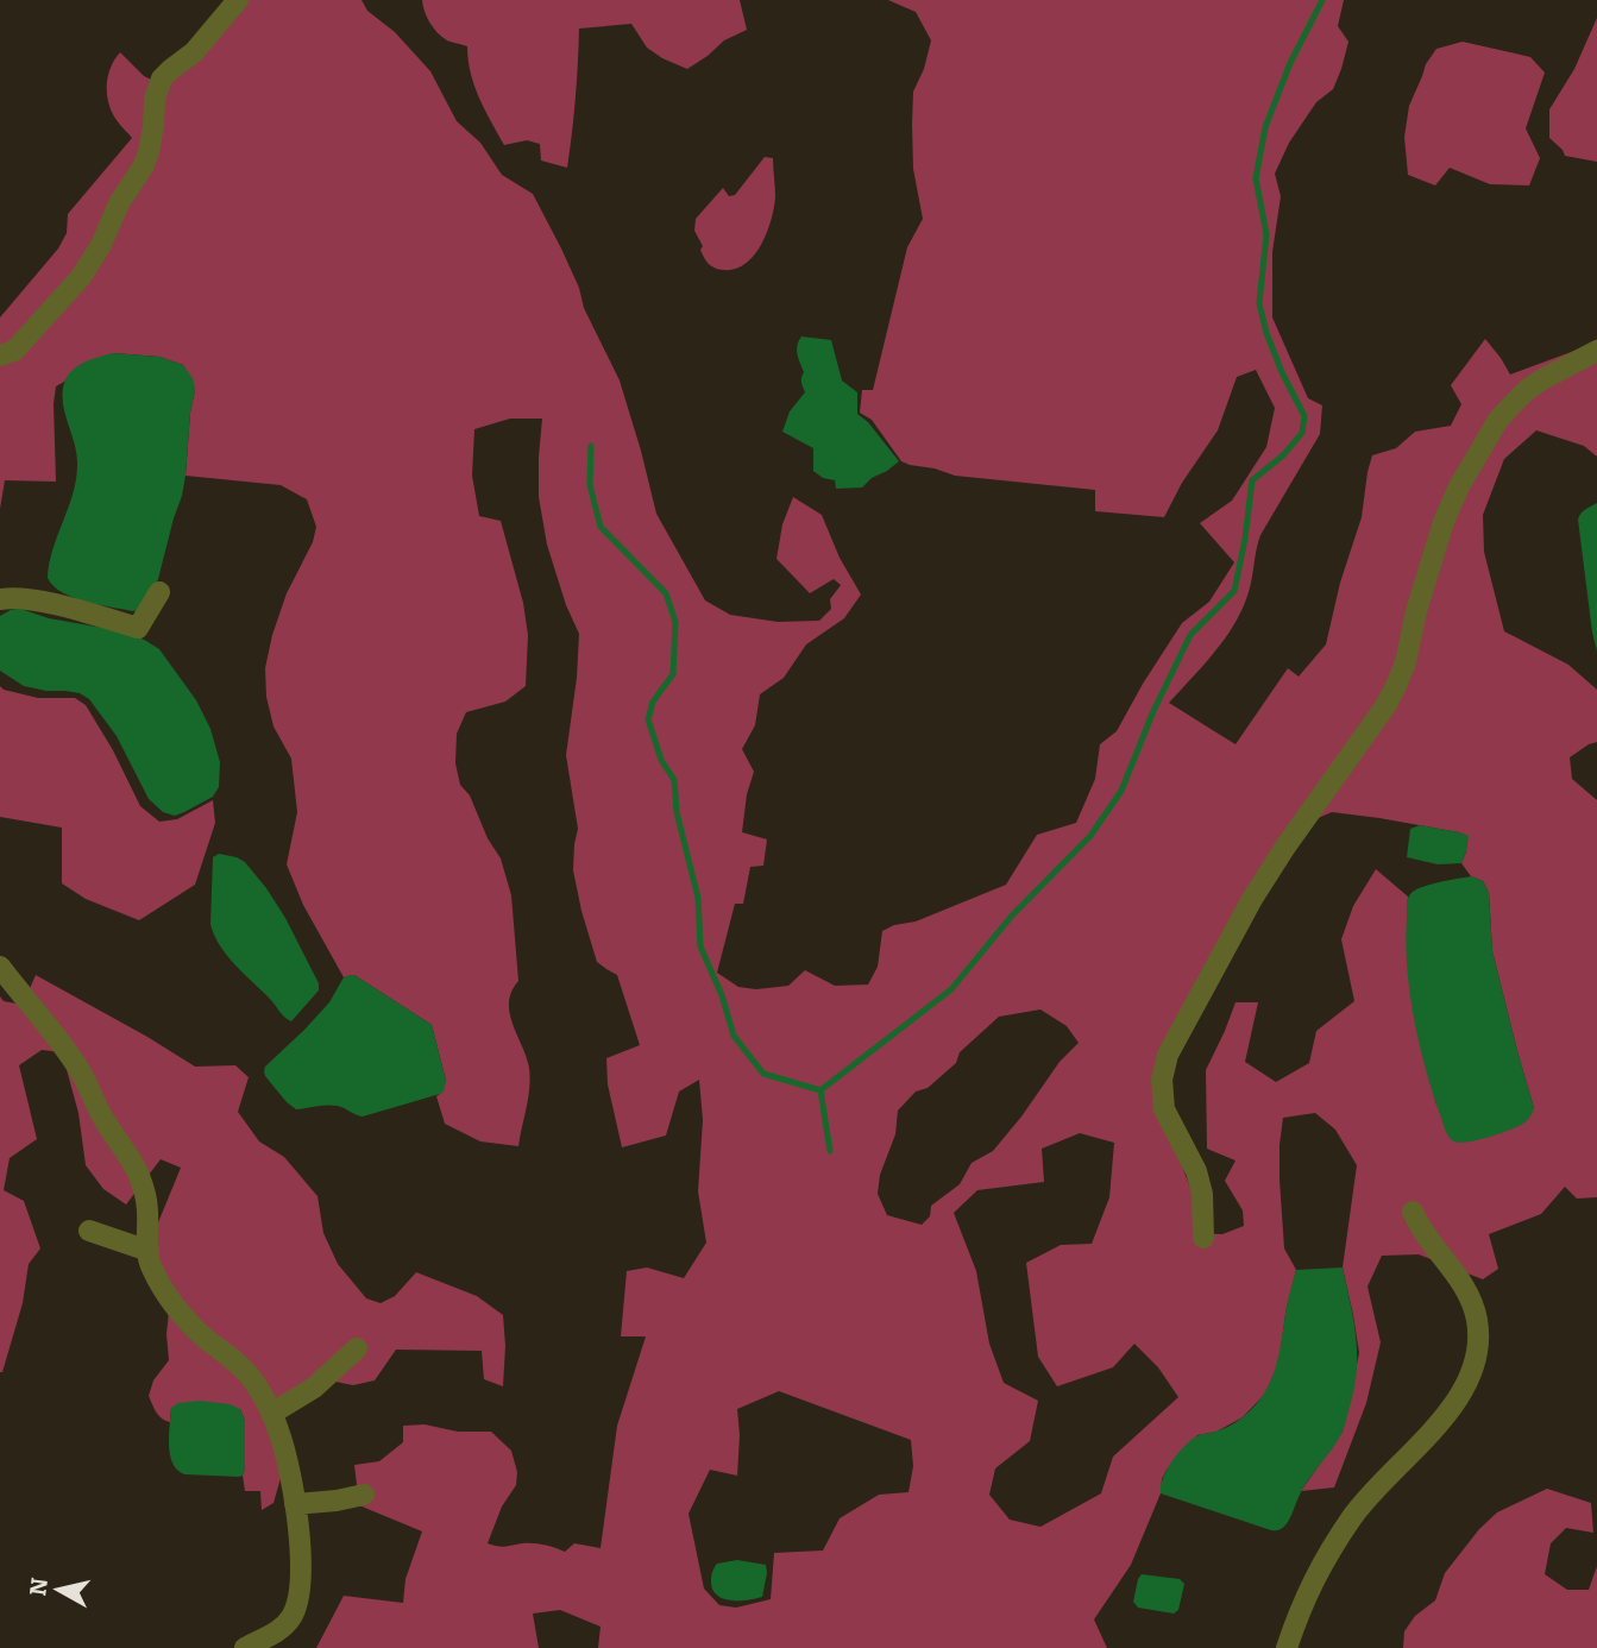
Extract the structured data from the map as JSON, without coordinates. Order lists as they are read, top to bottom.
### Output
{
  "north": "left"
}
